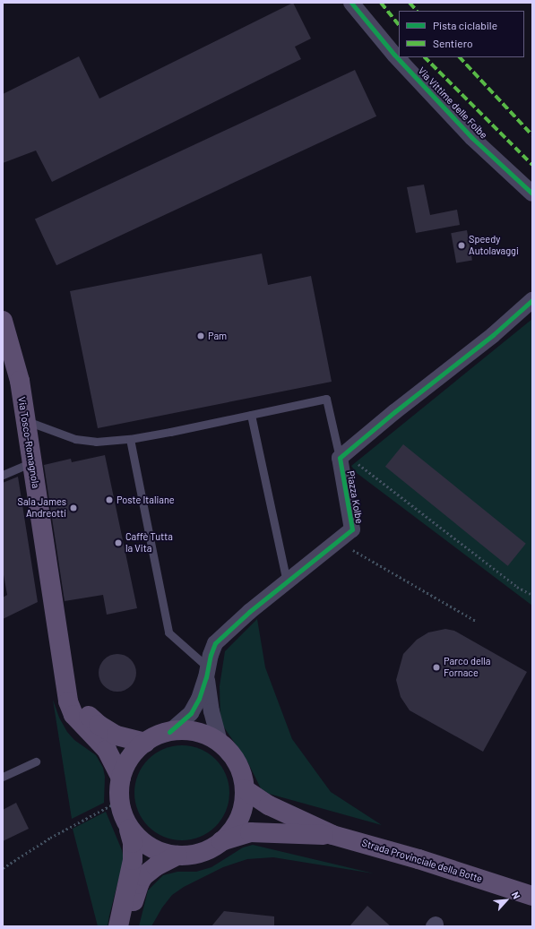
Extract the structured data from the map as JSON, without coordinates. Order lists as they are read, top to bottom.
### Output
{
  "streets": {
    "main road": ["Via Tosco-Romagnola", "Strada Provinciale della Botte"],
    "street": ["Via Vittime delle Foibe", "Piazza Kolbe"]
  },
  "crossings": [
    ["Via Tosco-Romagnola", "Piazza Kolbe"]
  ],
  "places": [
    "Speedy Autolavaggi",
    "Pam",
    "Poste Italiane",
    "Sala James Andreotti",
    "Caffè Tutta la Vita",
    "Parco della Fornace"
  ],
  "legend": ["Pista ciclabile", "Sentiero"],
  "north": "top right"
}
